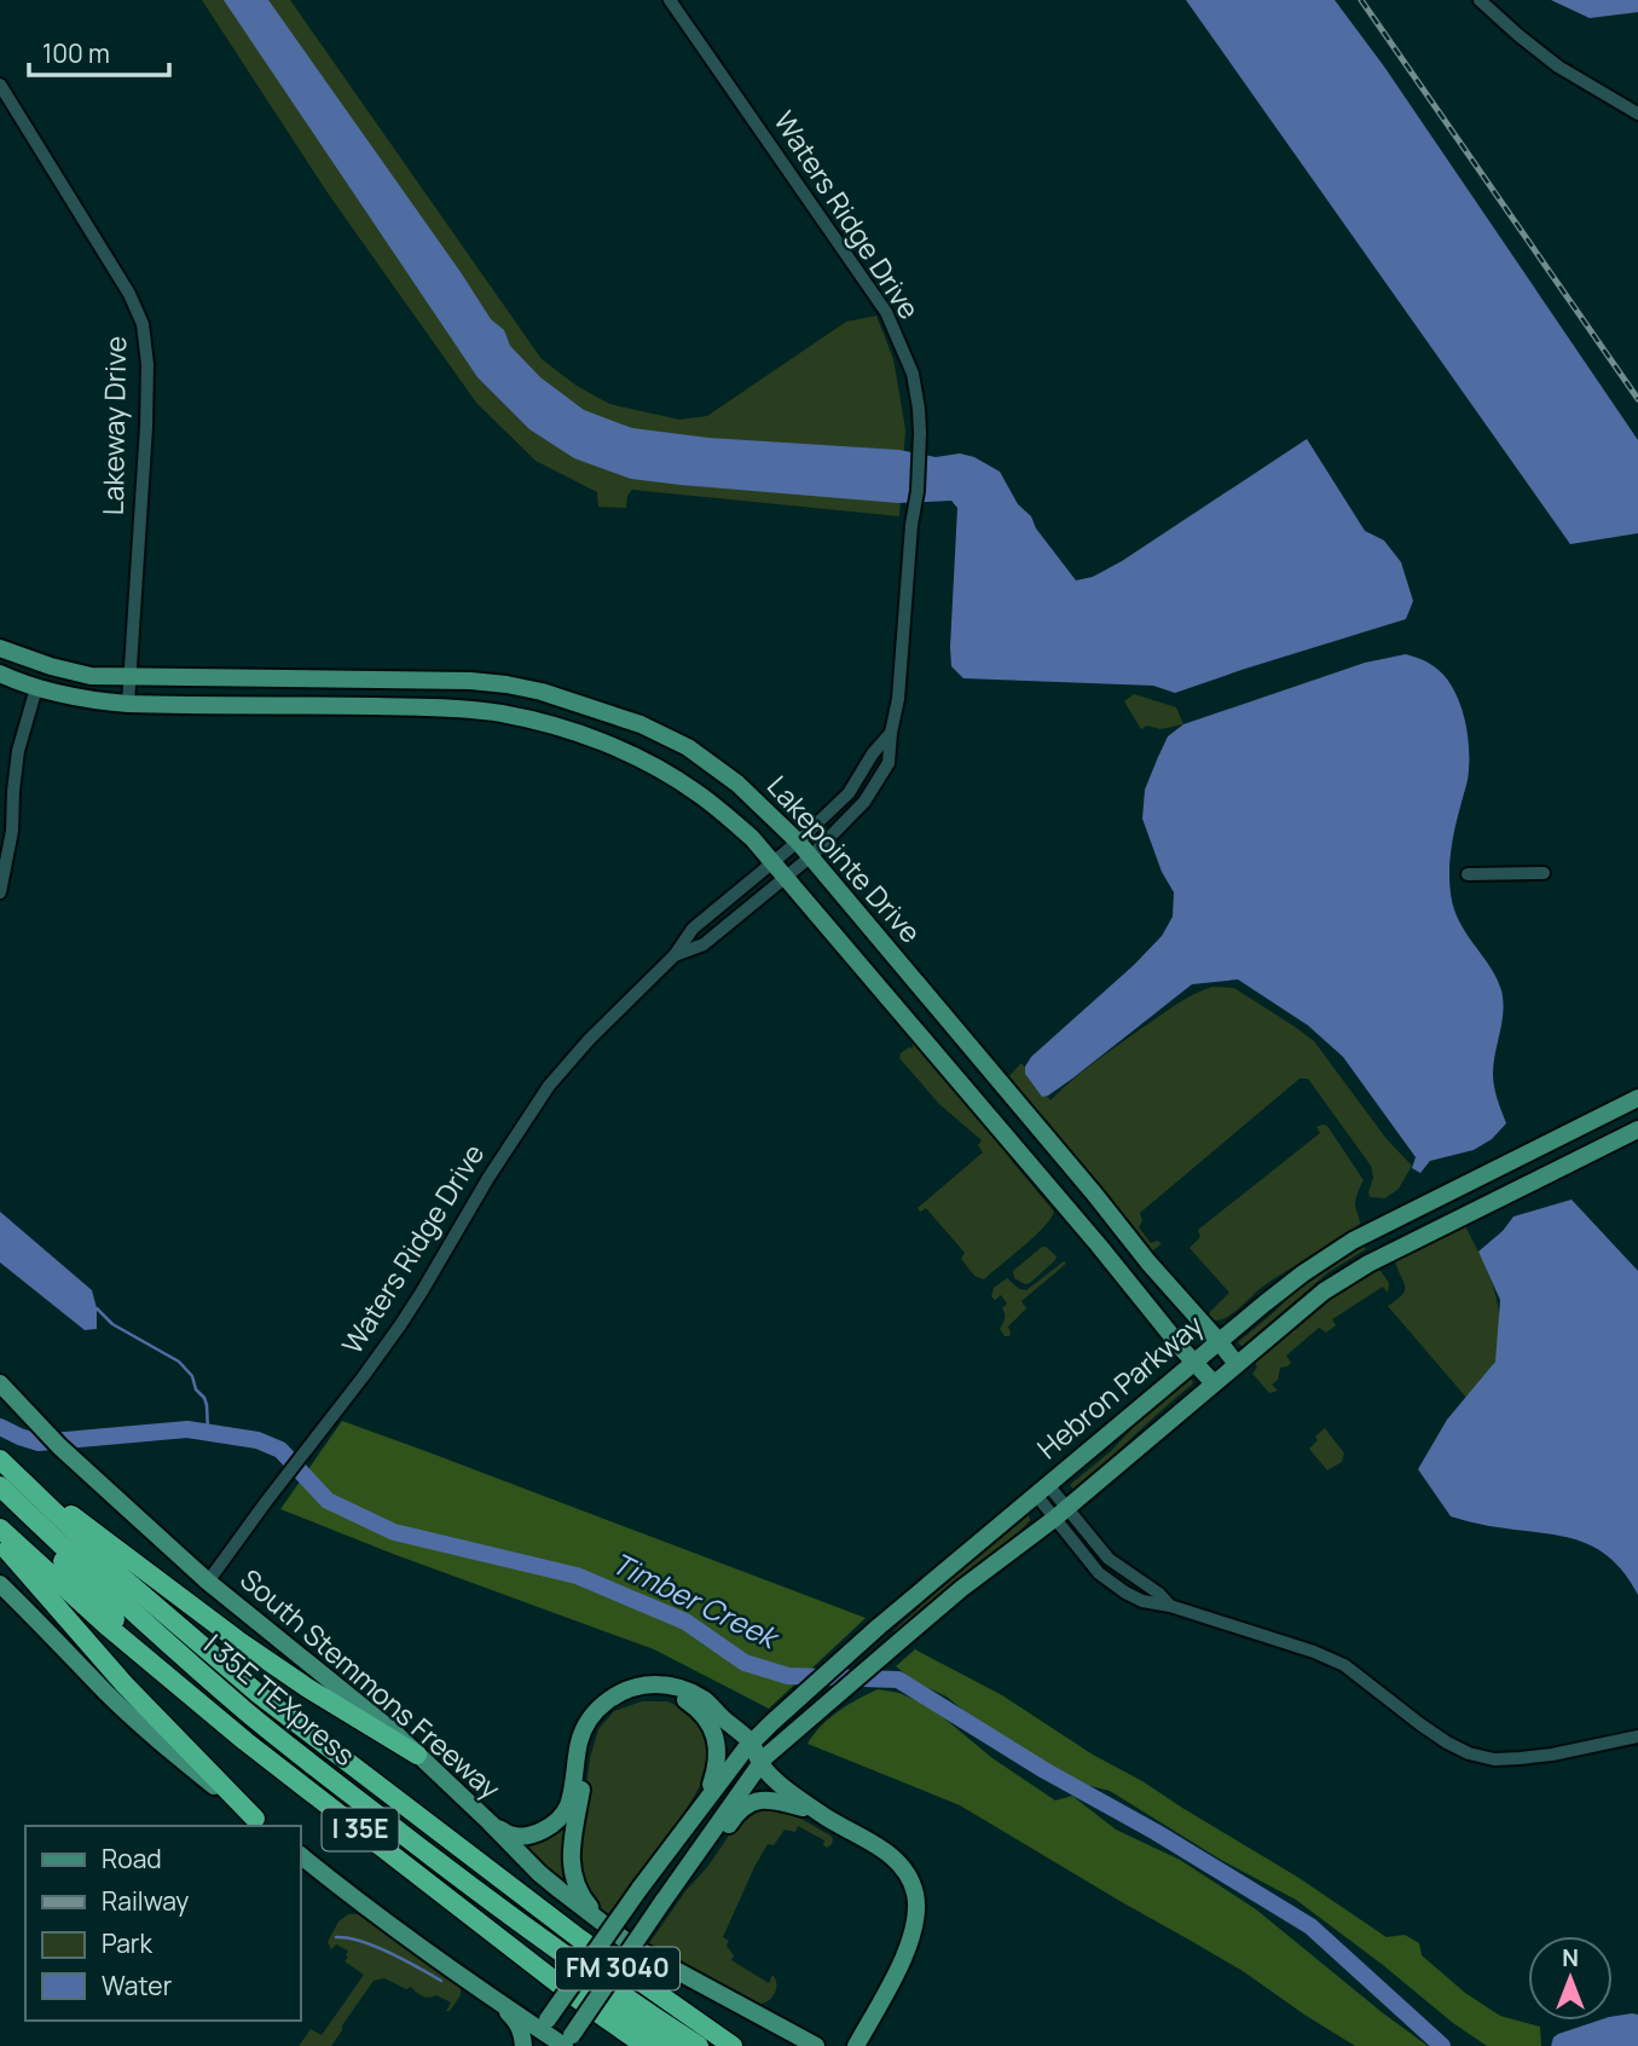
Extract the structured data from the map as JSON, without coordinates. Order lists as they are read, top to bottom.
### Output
{
  "streets": {
    "highway": ["I 35E TEXpress", "I 35E"],
    "main road": [
      "Lakepointe Drive",
      "Hebron Parkway",
      "South Stemmons Freeway",
      "FM 3040"
    ],
    "street": ["Waters Ridge Drive", "Lakeway Drive"]
  },
  "crossings": [
    ["Waters Ridge Drive", "Lakepointe Drive"],
    ["Waters Ridge Drive", "South Stemmons Freeway"],
    ["Lakeway Drive", "Lakepointe Drive"],
    ["Lakepointe Drive", "Hebron Parkway"],
    ["Hebron Parkway", "FM 3040"],
    ["I 35E TEXpress", "I 35E"]
  ],
  "water": ["Timber Creek"],
  "legend": [
    "Road",
    "Railway",
    "Park",
    "Water"
  ],
  "scale_bar": "100 m",
  "north": "top"
}
